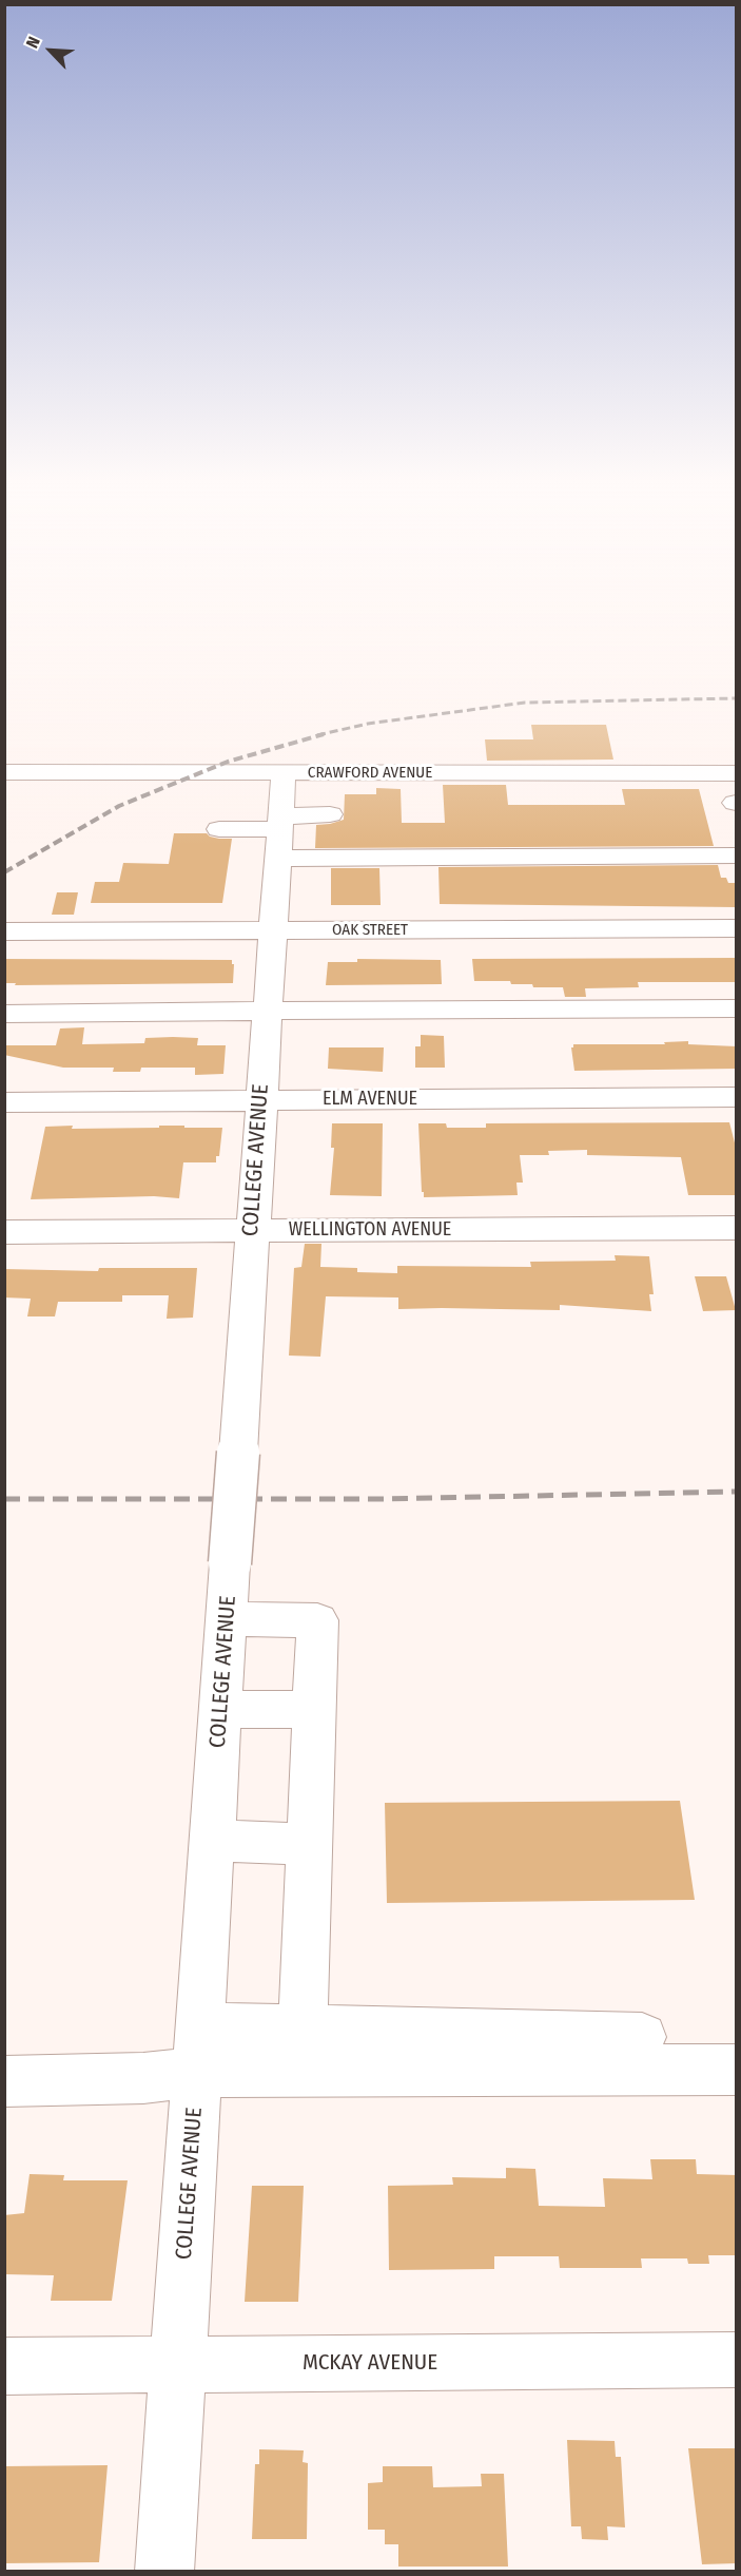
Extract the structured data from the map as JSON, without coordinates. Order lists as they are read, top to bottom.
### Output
{
  "streets": {
    "street": [
      "CRAWFORD AVENUE",
      "OAK STREET",
      "ELM AVENUE",
      "COLLEGE AVENUE",
      "WELLINGTON AVENUE",
      "MCKAY AVENUE"
    ]
  },
  "crossings": [
    ["CRAWFORD AVENUE", "COLLEGE AVENUE"],
    ["OAK STREET", "COLLEGE AVENUE"],
    ["ELM AVENUE", "COLLEGE AVENUE"],
    ["COLLEGE AVENUE", "WELLINGTON AVENUE"],
    ["COLLEGE AVENUE", "MCKAY AVENUE"]
  ],
  "north": "top left"
}
